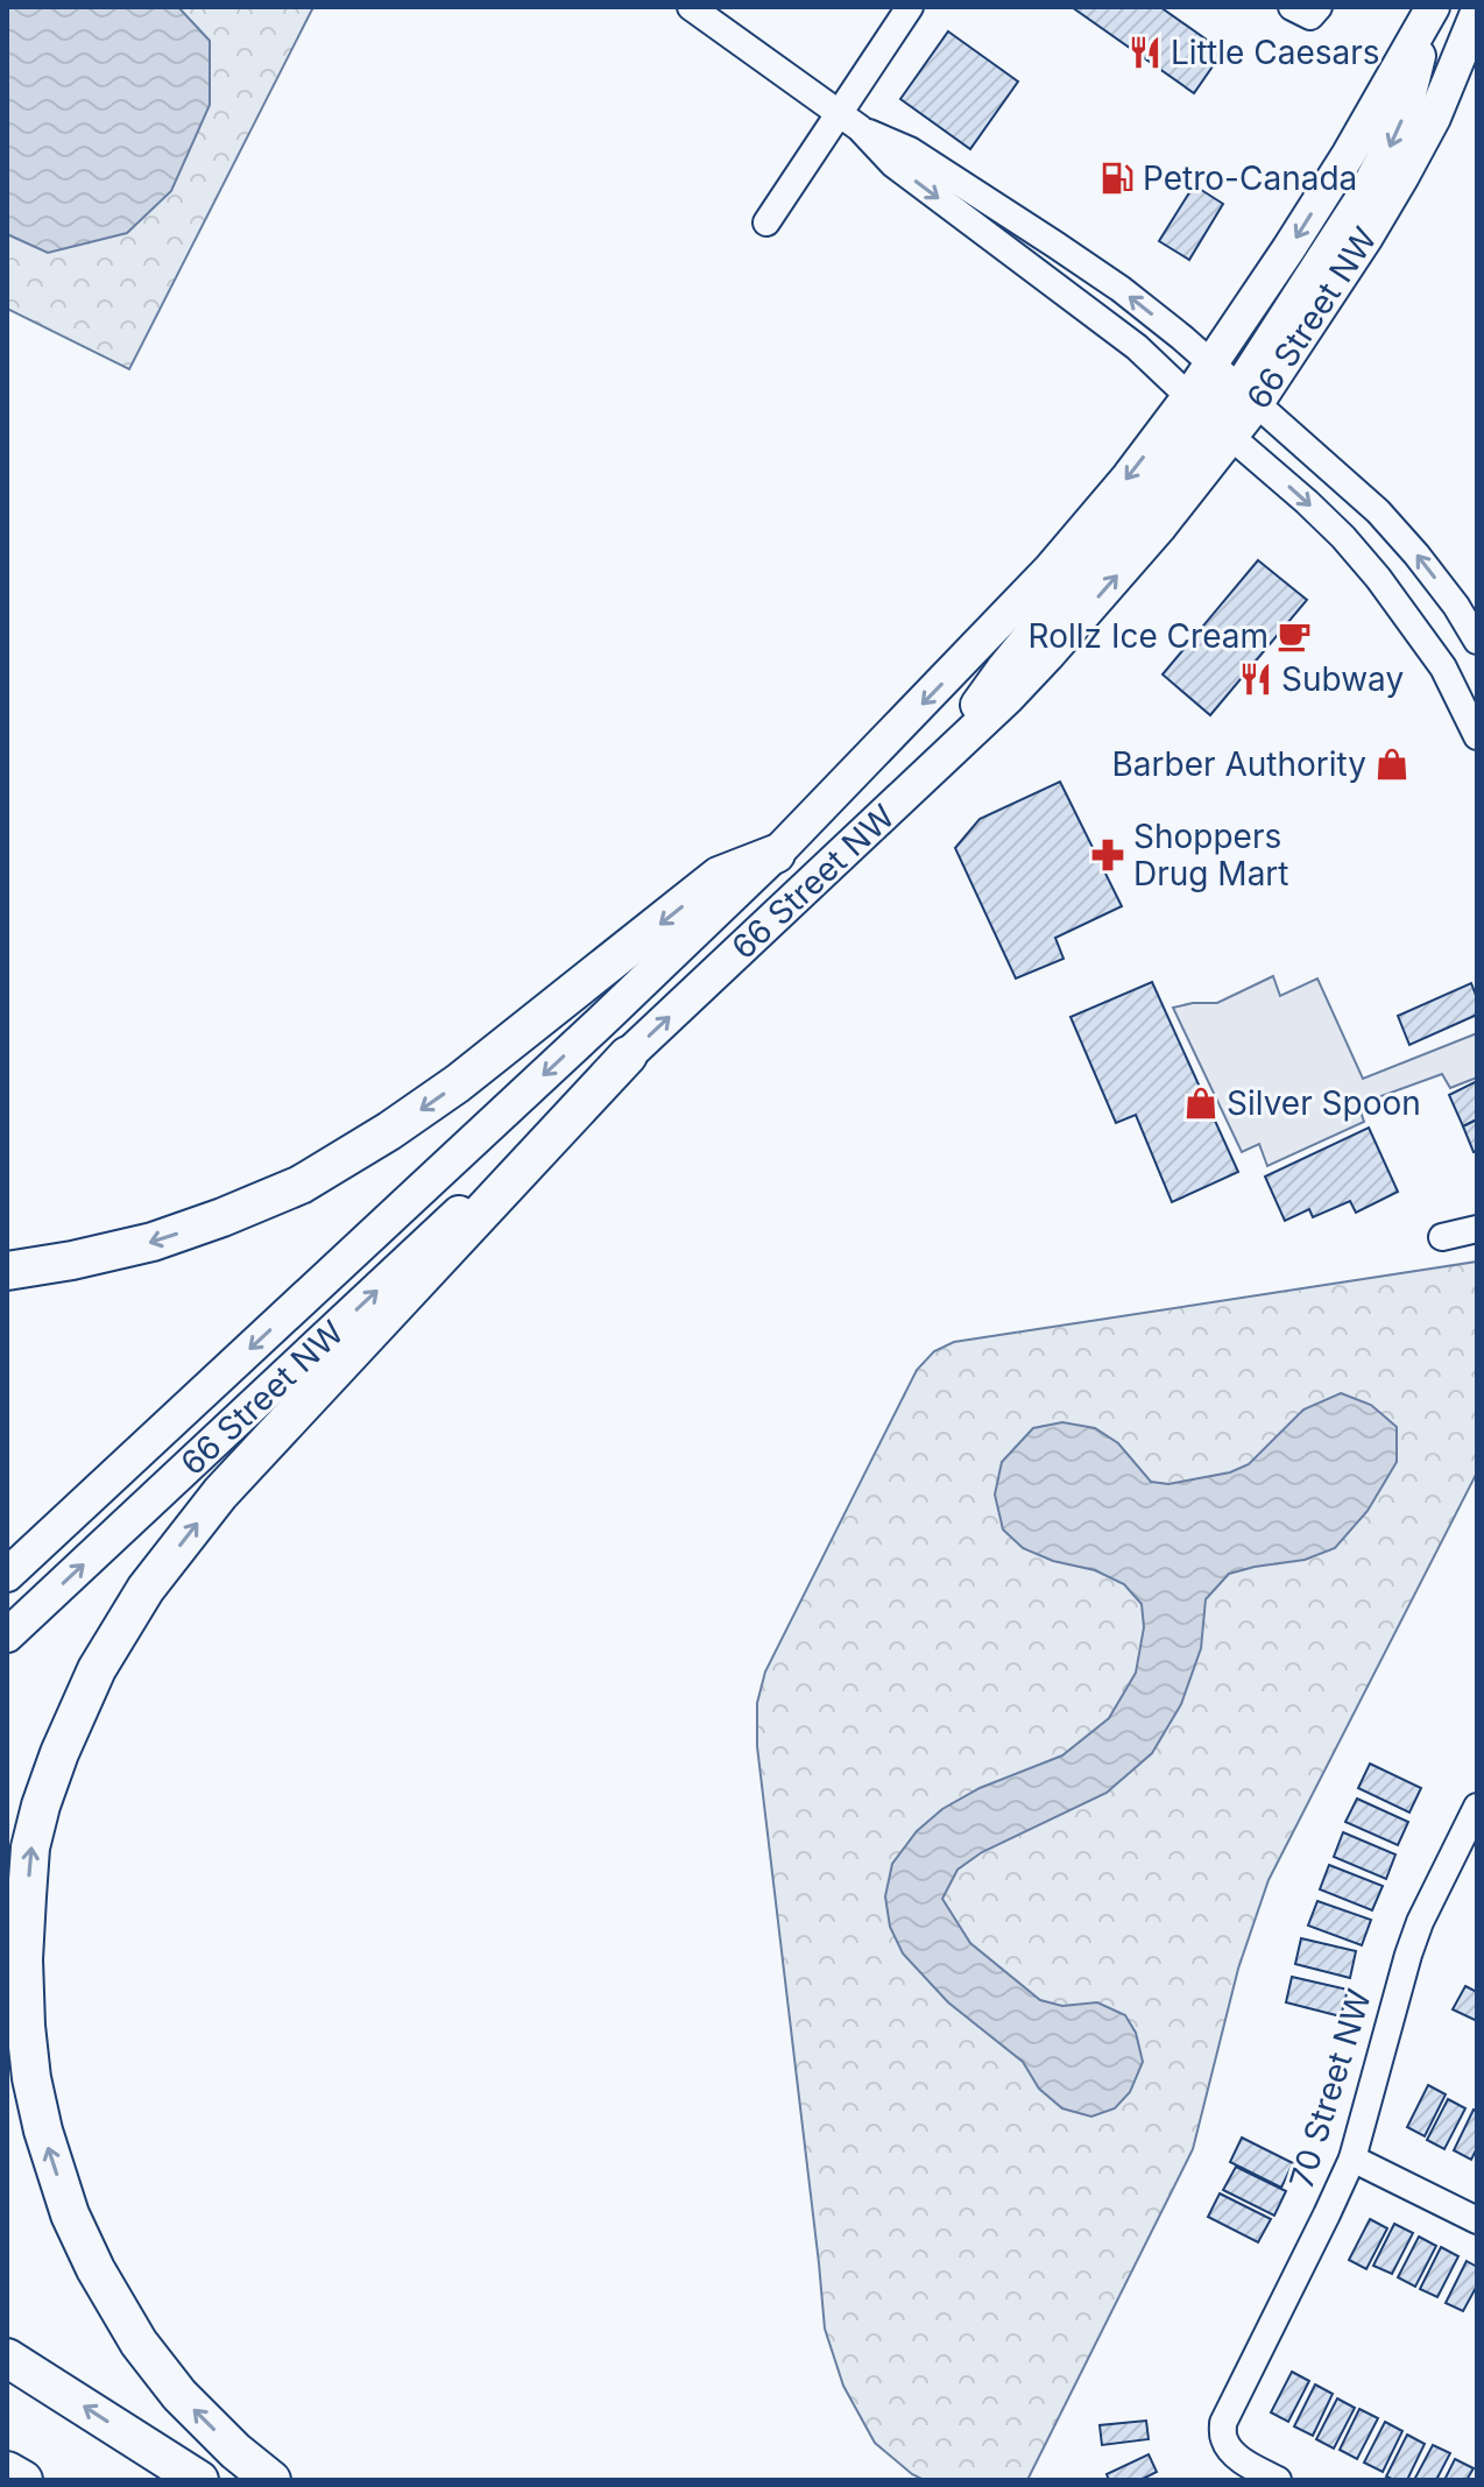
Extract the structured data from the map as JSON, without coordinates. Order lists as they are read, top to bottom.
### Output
{
  "streets": {
    "main road": ["66 Street NW"],
    "street": ["70 Street NW"]
  },
  "places": {
    "restaurant": ["Little Caesars", "Subway"],
    "fuel station": ["Petro-Canada"],
    "cafe": ["Rollz Ice Cream"],
    "shop": ["Barber Authority", "Silver Spoon"],
    "pharmacy": ["Shoppers Drug Mart"]
  }
}
